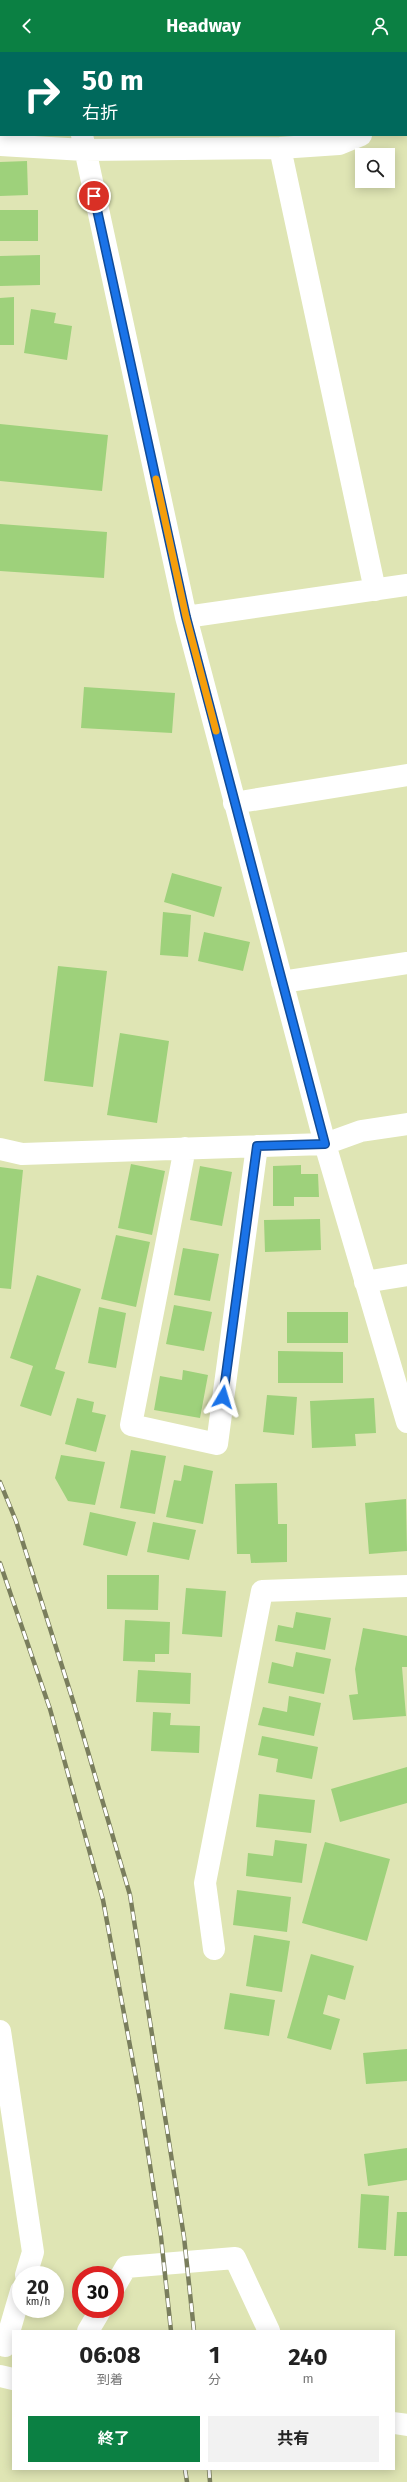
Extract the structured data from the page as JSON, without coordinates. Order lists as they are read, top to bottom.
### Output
{
  "page": {
    "header": "Headway",
    "turn": ["50 m", "右折"],
    "speed": "20 km/h",
    "limit": "30",
    "eta": [
      "06:08",
      "到着",
      "1",
      "分",
      "240",
      "m"
    ],
    "buttons": ["終了", "共有"]
  }
}
